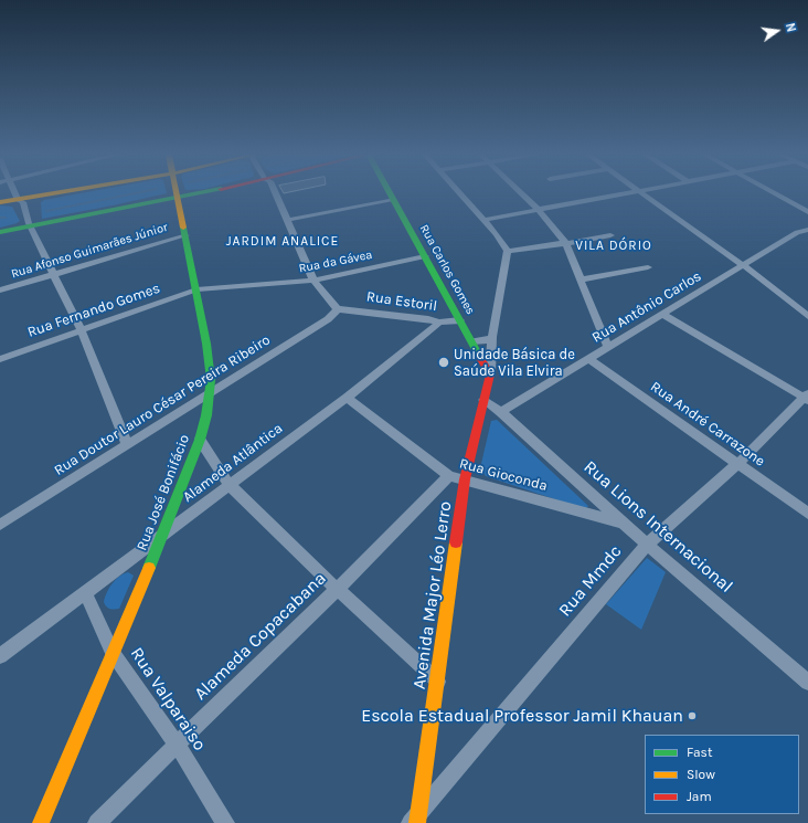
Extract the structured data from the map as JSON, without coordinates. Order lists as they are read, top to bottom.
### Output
{
  "streets": {
    "street": [
      "Rua Afonso Guimarães Júnior",
      "Rua da Gávea",
      "Rua Carlos Gomes",
      "Rua Estoril",
      "Rua Antônio Carlos",
      "Rua Fernando Gomes",
      "Rua Doutor Lauro César Pereira Ribeiro",
      "Rua André Carrazone",
      "Alameda Atlântica",
      "Rua Gioconda",
      "Rua José Bonifácio",
      "Rua Lions Internacional",
      "Rua Mmdc",
      "Avenida Major Léo Lerro",
      "Alameda Copacabana",
      "Rua Valparaiso"
    ]
  },
  "crossings": [
    ["Rua Afonso Guimarães Júnior", "Rua José Bonifácio"],
    ["Rua da Gávea", "Rua Carlos Gomes"],
    ["Rua da Gávea", "Rua Fernando Gomes"],
    ["Rua da Gávea", "Rua José Bonifácio"],
    ["Rua Carlos Gomes", "Rua Estoril"],
    ["Rua Carlos Gomes", "Avenida Major Léo Lerro"],
    ["Rua Estoril", "Rua Doutor Lauro César Pereira Ribeiro"],
    ["Rua Estoril", "Alameda Atlântica"],
    ["Rua Antônio Carlos", "Rua André Carrazone"],
    ["Rua Antônio Carlos", "Rua Lions Internacional"],
    ["Rua Fernando Gomes", "Rua José Bonifácio"],
    ["Rua Doutor Lauro César Pereira Ribeiro", "Rua José Bonifácio"],
    ["Rua André Carrazone", "Rua Mmdc"],
    ["Alameda Atlântica", "Rua Gioconda"],
    ["Alameda Atlântica", "Rua José Bonifácio"],
    ["Alameda Atlântica", "Rua Valparaiso"],
    ["Rua Gioconda", "Rua Lions Internacional"],
    ["Rua Gioconda", "Avenida Major Léo Lerro"],
    ["Rua Gioconda", "Alameda Copacabana"],
    ["Rua José Bonifácio", "Rua Valparaiso"],
    ["Rua Lions Internacional", "Rua Mmdc"],
    ["Rua Lions Internacional", "Avenida Major Léo Lerro"],
    ["Rua Mmdc", "Avenida Major Léo Lerro"],
    ["Alameda Copacabana", "Rua Valparaiso"]
  ],
  "districts": ["JARDIM ANALICE", "VILA DÓRIO"],
  "places": ["Unidade Básica de Saúde Vila Elvira", "Escola Estadual Professor Jamil Khauan"],
  "legend": ["Fast", "Slow", "Jam"],
  "north": "right"
}
